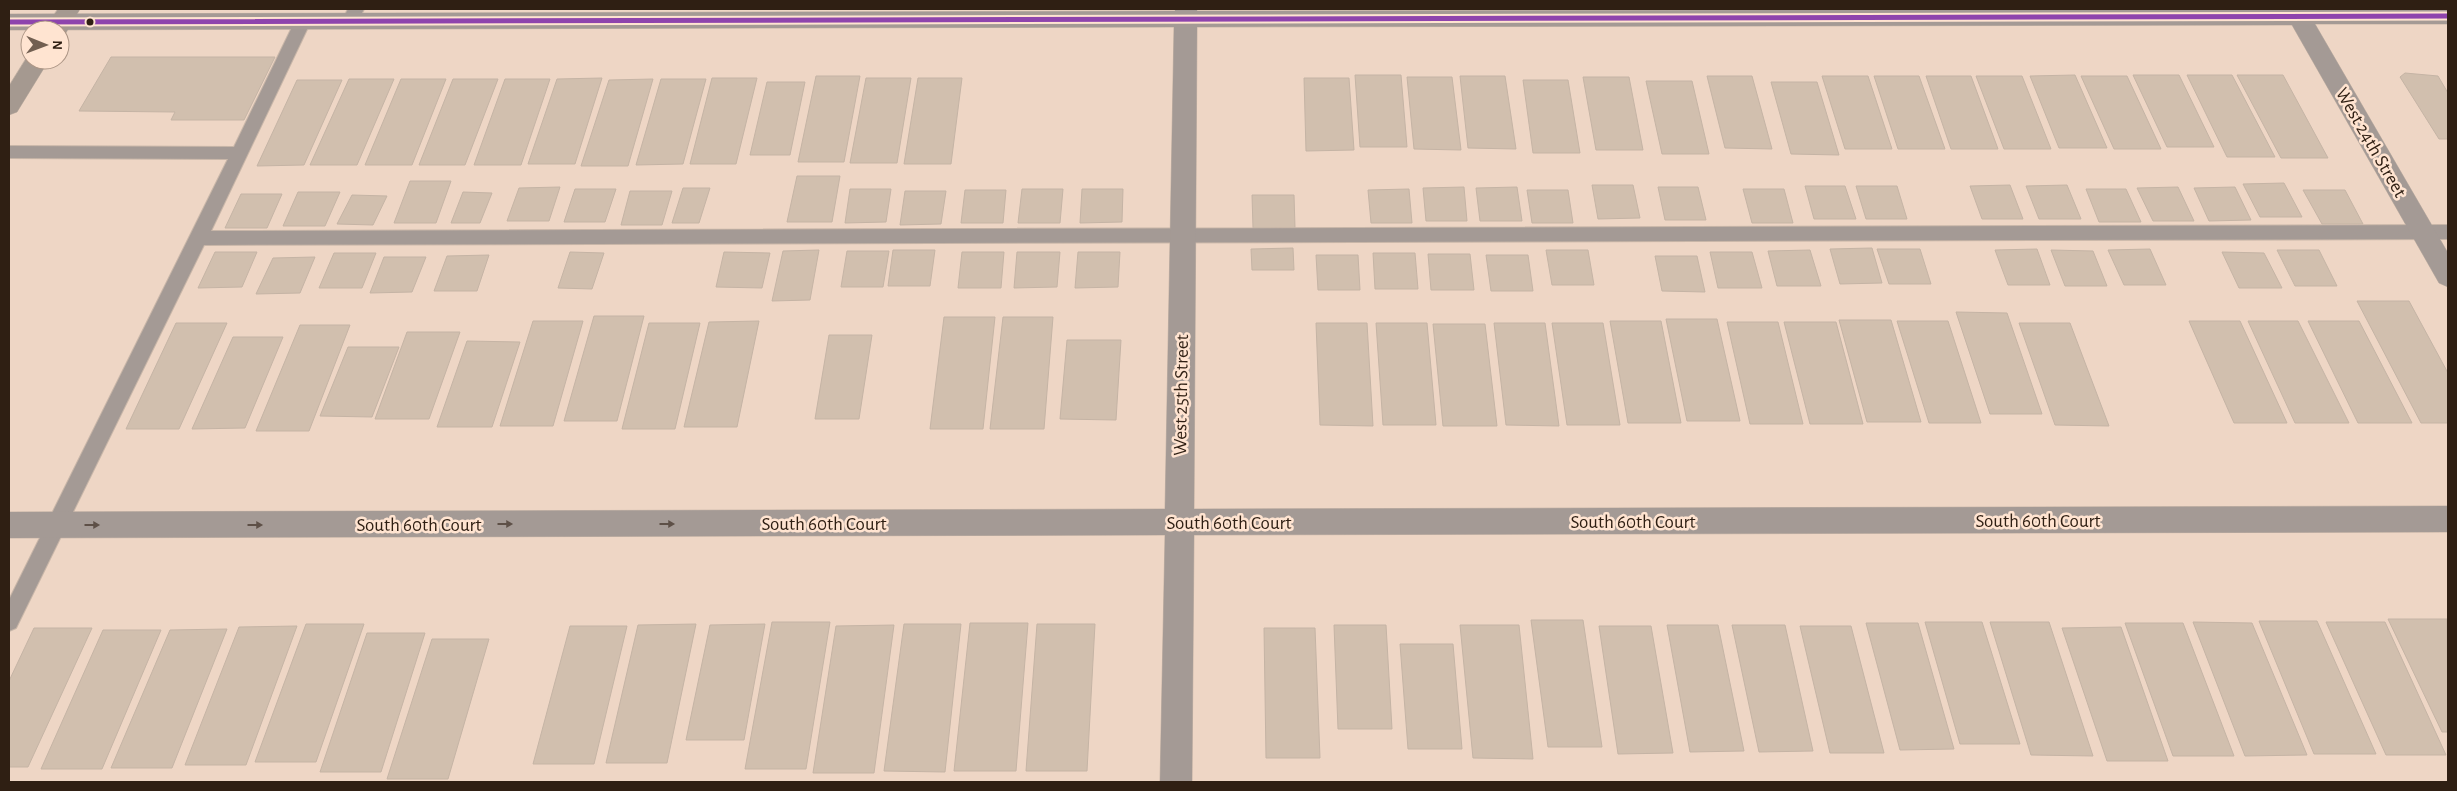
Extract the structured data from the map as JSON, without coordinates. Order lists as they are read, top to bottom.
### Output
{
  "streets": {
    "street": ["West 24th Street", "West 25th Street", "South 60th Court"]
  },
  "crossings": [
    ["West 25th Street", "South 60th Court"]
  ],
  "one_way": ["South 60th Court"],
  "north": "right"
}
